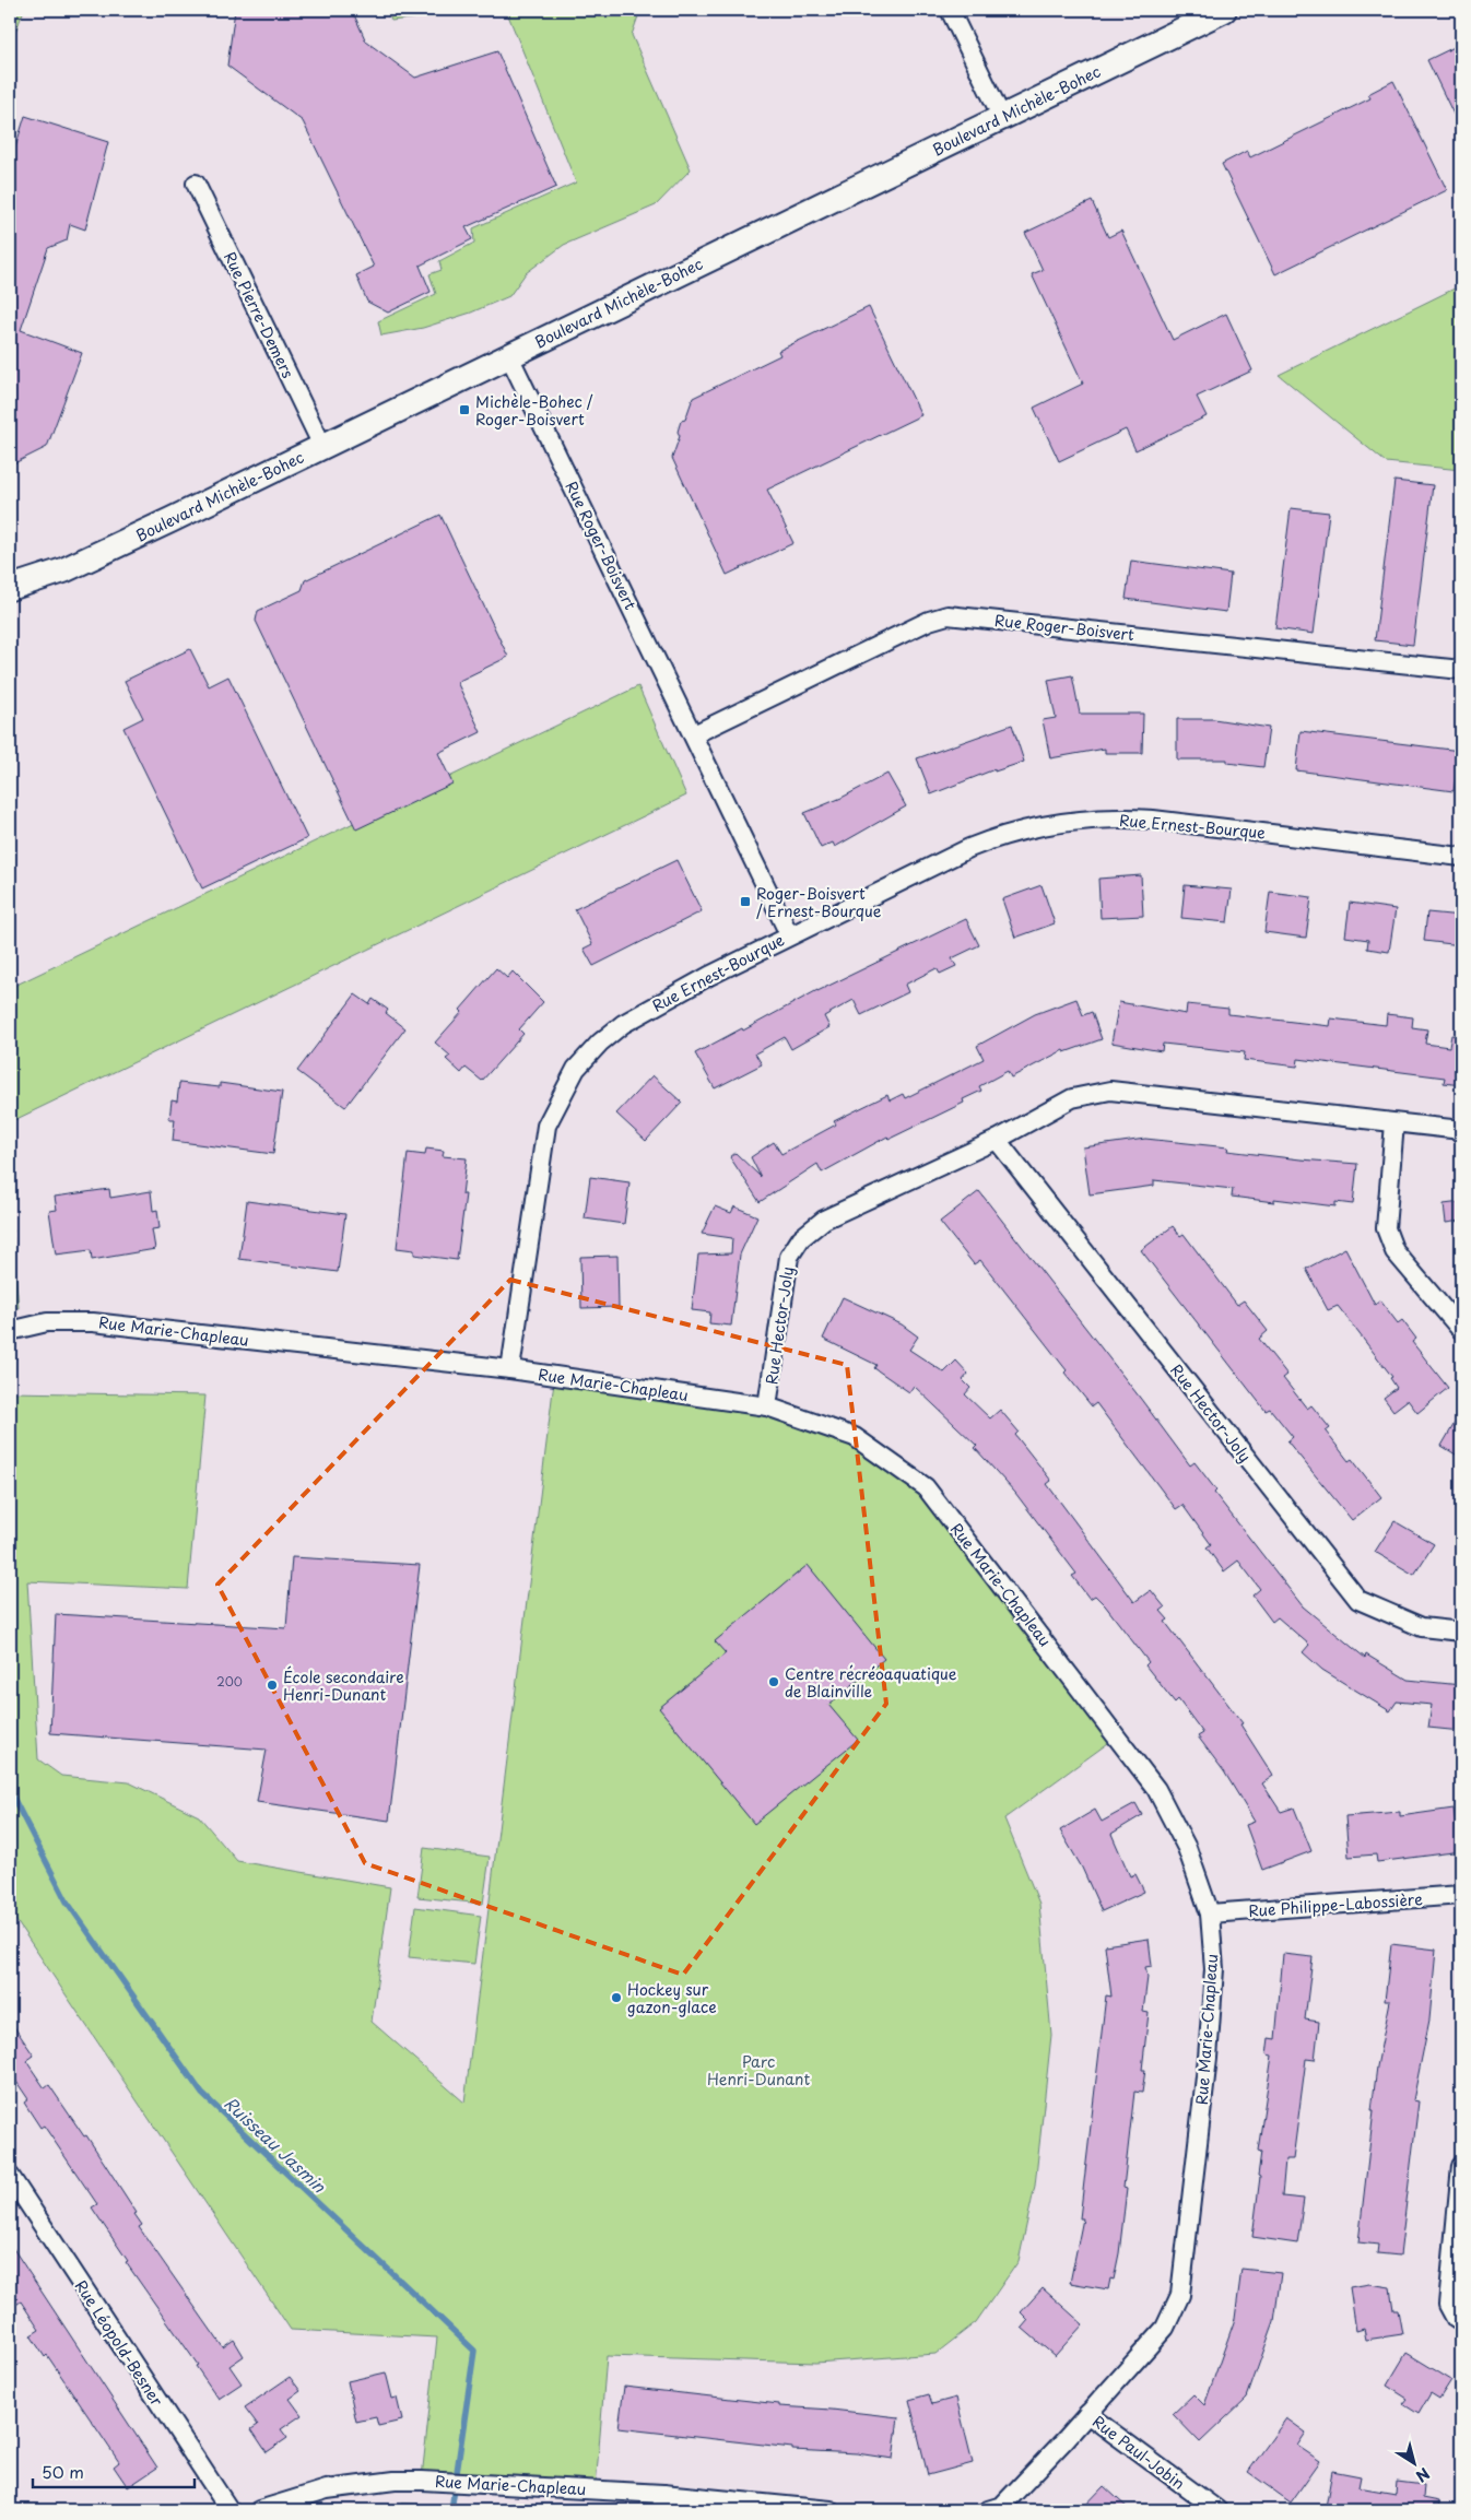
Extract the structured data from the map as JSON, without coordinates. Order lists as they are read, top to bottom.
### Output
{
  "streets": {
    "street": [
      "Boulevard Michèle-Bohec",
      "Rue Pierre-Demers",
      "Rue Roger-Boisvert",
      "Rue Ernest-Bourque",
      "Rue Hector-Joly",
      "Rue Marie-Chapleau",
      "Rue Philippe-Labossière",
      "Rue Léopold-Besner",
      "Rue Paul-Jobin"
    ]
  },
  "crossings": [
    ["Boulevard Michèle-Bohec", "Rue Pierre-Demers"],
    ["Boulevard Michèle-Bohec", "Rue Roger-Boisvert"],
    ["Rue Roger-Boisvert", "Rue Ernest-Bourque"],
    ["Rue Ernest-Bourque", "Rue Marie-Chapleau"],
    ["Rue Hector-Joly", "Rue Marie-Chapleau"],
    ["Rue Marie-Chapleau", "Rue Philippe-Labossière"],
    ["Rue Marie-Chapleau", "Rue Paul-Jobin"]
  ],
  "water": ["Ruisseau Jasmin"],
  "parks": ["Parc Henri-Dunant"],
  "places": {
    "transit": ["Michèle-Bohec / Roger-Boisvert", "Roger-Boisvert / Ernest-Bourque"],
    "other": ["Centre récréoaquatique de Blainville", "École secondaire Henri-Dunant", "Hockey sur gazon-glace"]
  },
  "house_numbers": ["200"],
  "scale_bar": "50 m",
  "north": "bottom right"
}
